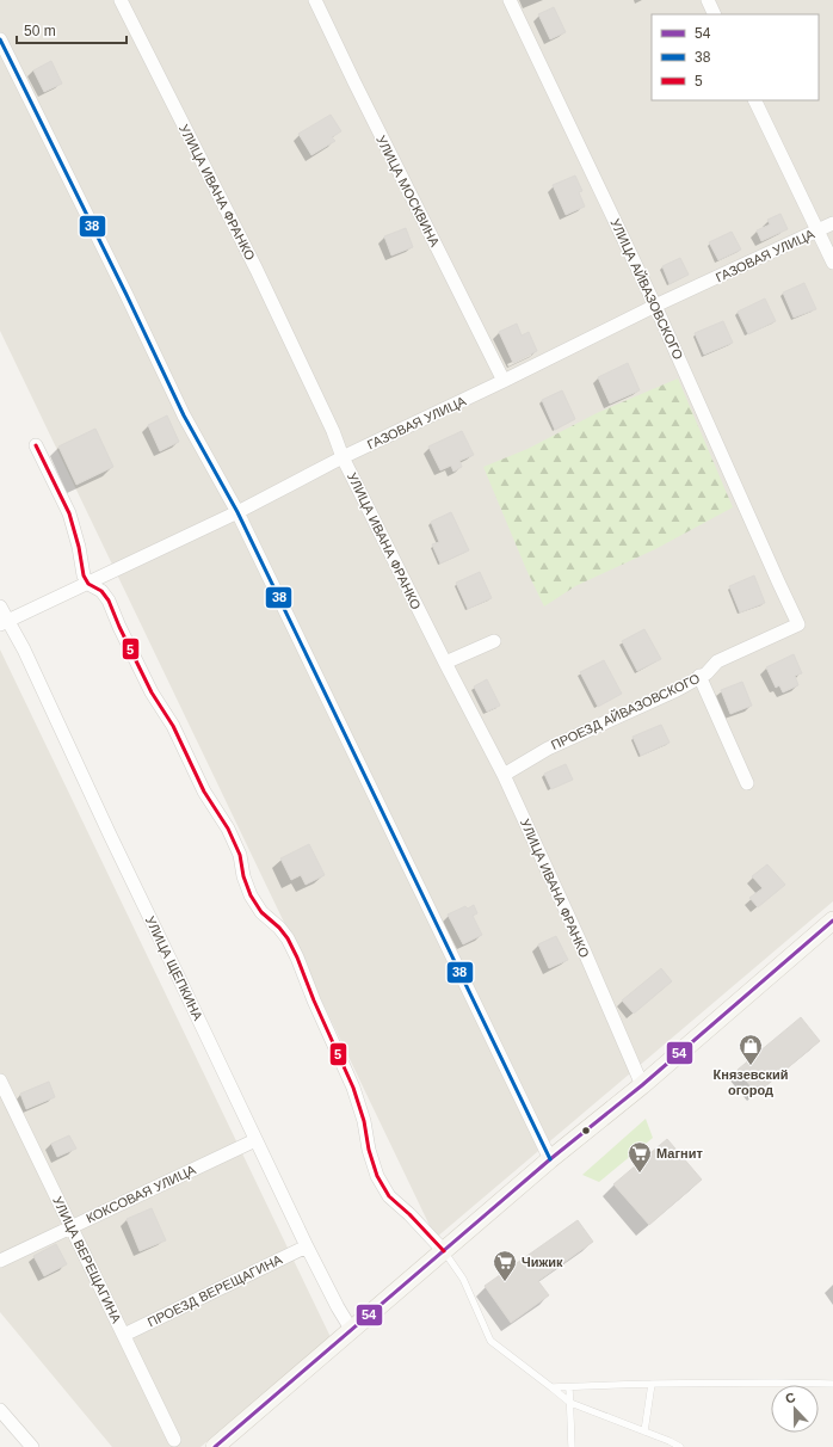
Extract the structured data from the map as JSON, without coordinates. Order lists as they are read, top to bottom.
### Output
{
  "streets": {
    "street": [
      "УЛИЦА МОСКВИНА",
      "УЛИЦА ИВАНА ФРАНКО",
      "ГАЗОВАЯ УЛИЦА",
      "УЛИЦА АЙВАЗОВСКОГО",
      "ПРОЕЗД АЙВАЗОВСКОГО",
      "УЛИЦА ЩЕПКИНА",
      "КОКСОВАЯ УЛИЦА",
      "УЛИЦА ВЕРЕЩАГИНА",
      "ПРОЕЗД ВЕРЕЩАГИНА"
    ]
  },
  "crossings": [
    ["УЛИЦА МОСКВИНА", "ГАЗОВАЯ УЛИЦА"],
    ["УЛИЦА ИВАНА ФРАНКО", "ГАЗОВАЯ УЛИЦА"],
    ["УЛИЦА ИВАНА ФРАНКО", "ПРОЕЗД АЙВАЗОВСКОГО"],
    ["ГАЗОВАЯ УЛИЦА", "УЛИЦА АЙВАЗОВСКОГО"],
    ["ГАЗОВАЯ УЛИЦА", "УЛИЦА ЩЕПКИНА"],
    ["УЛИЦА АЙВАЗОВСКОГО", "ПРОЕЗД АЙВАЗОВСКОГО"],
    ["УЛИЦА ЩЕПКИНА", "КОКСОВАЯ УЛИЦА"],
    ["УЛИЦА ЩЕПКИНА", "ПРОЕЗД ВЕРЕЩАГИНА"],
    ["КОКСОВАЯ УЛИЦА", "УЛИЦА ВЕРЕЩАГИНА"],
    ["УЛИЦА ВЕРЕЩАГИНА", "ПРОЕЗД ВЕРЕЩАГИНА"]
  ],
  "places": {
    "shop": ["Князевский огород"],
    "supermarket": ["Магнит", "Чижик"]
  },
  "lines": ["transit line 38", "transit line 5", "transit line 54"],
  "legend": ["54", "38", "5"],
  "scale_bar": "50 m",
  "north": "top"
}
